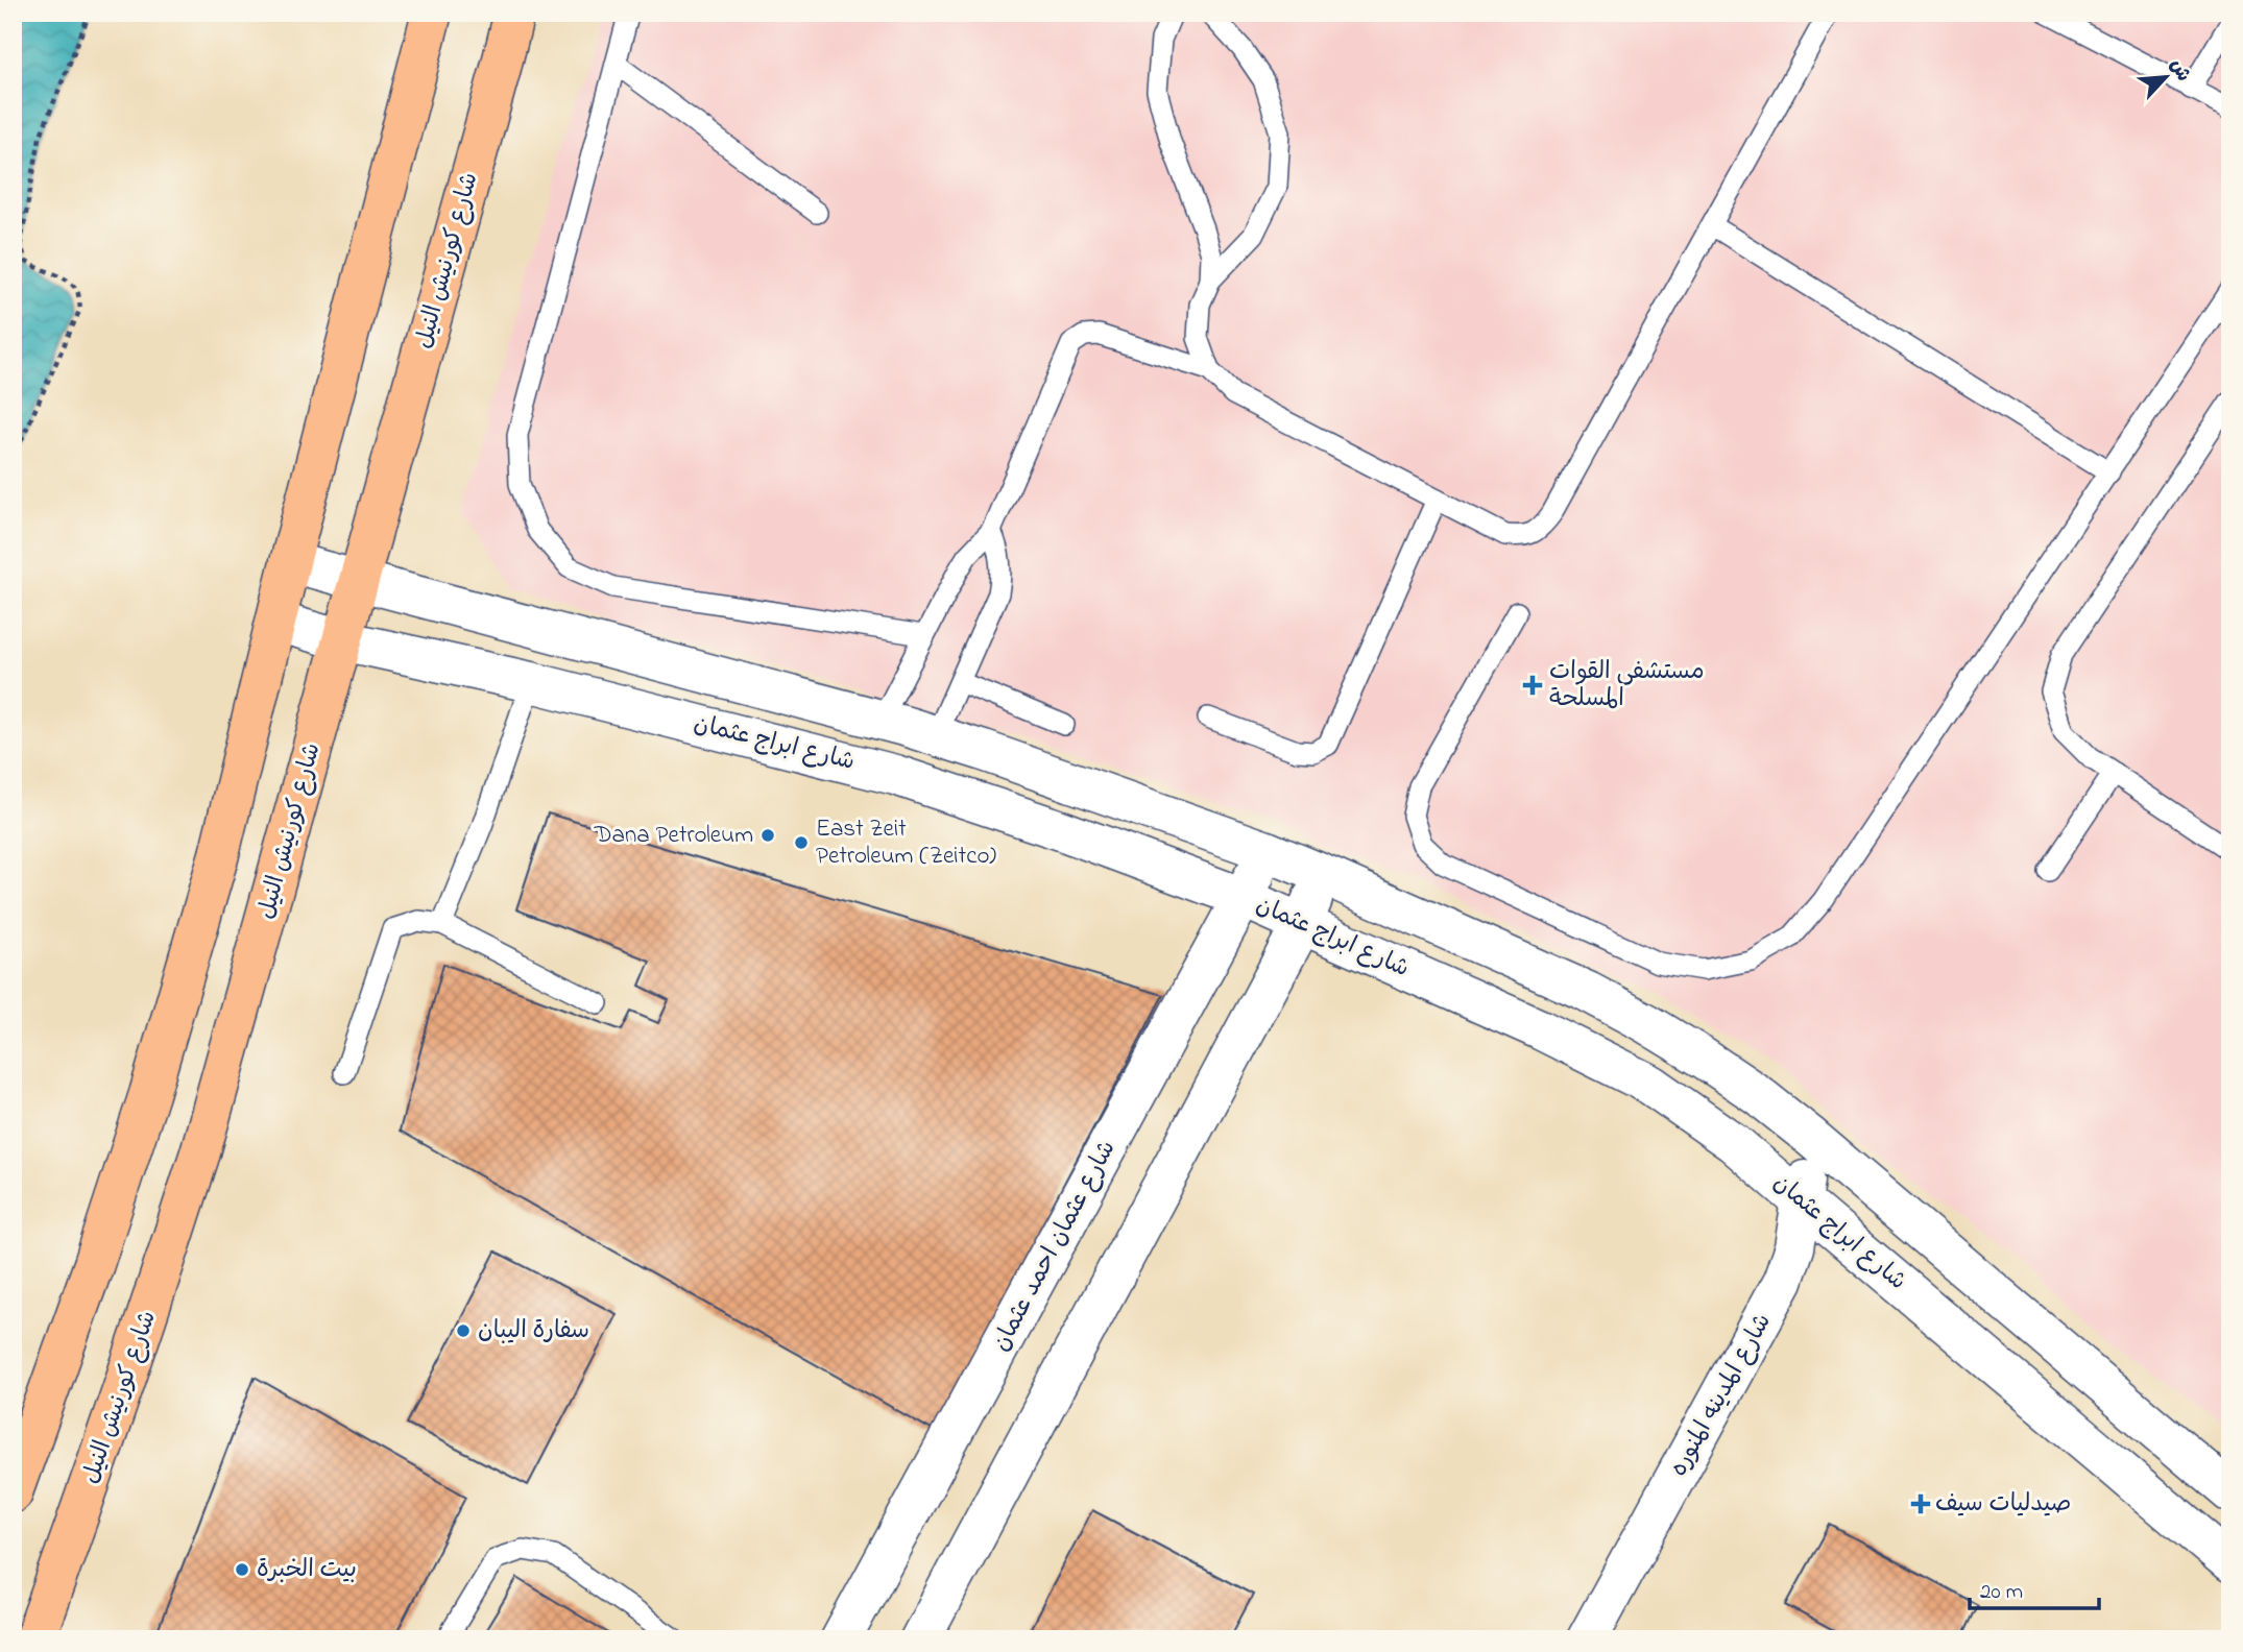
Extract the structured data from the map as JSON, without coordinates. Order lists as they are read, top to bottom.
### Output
{
  "streets": {
    "highway": ["شارع كورنيش النيل"],
    "street": ["شارع ابراج عثمان", "شارع عثمان احمد عثمان", "شارع المدينه المنوره"]
  },
  "crossings": [
    ["شارع كورنيش النيل", "شارع ابراج عثمان"],
    ["شارع ابراج عثمان", "شارع عثمان احمد عثمان"],
    ["شارع ابراج عثمان", "شارع المدينه المنوره"]
  ],
  "places": {
    "health": ["مستشفى القوات المسلحة", "صيدليات سيف"],
    "other": [
      "Dana Petroleum",
      "East Zeit Petroleum (Zeitco)",
      "سفارة اليبان",
      "بيت الخبرة"
    ]
  },
  "scale_bar": "20 m",
  "north": "top right"
}
